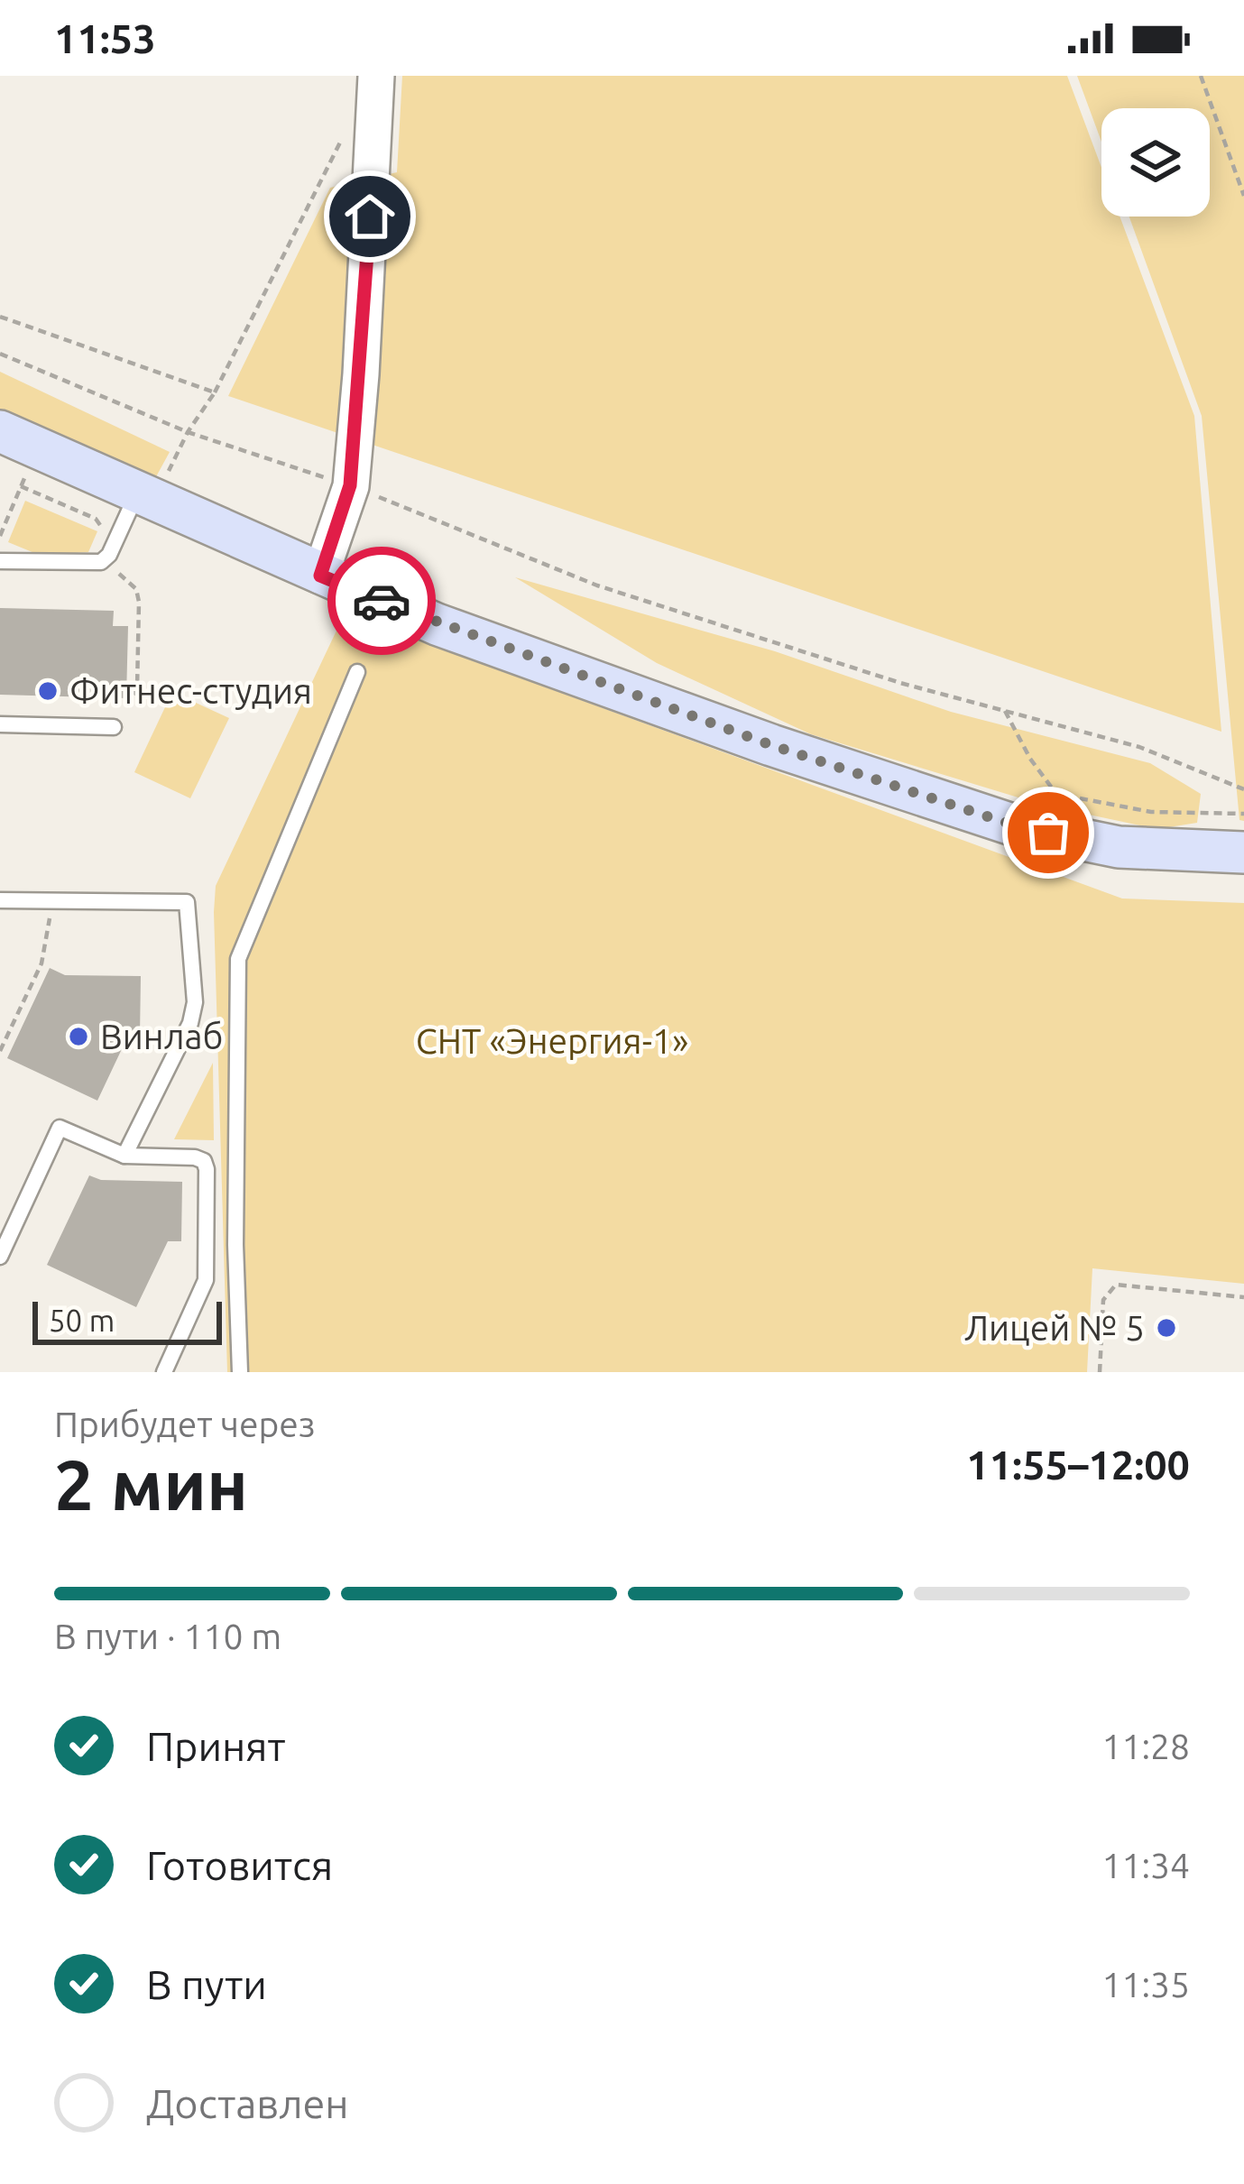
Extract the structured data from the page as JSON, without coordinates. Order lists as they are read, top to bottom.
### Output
{
  "parks": ["СНТ «Энергия-1»"],
  "places": ["Фитнес-студия", "Винлаб", "Лицей № 5"],
  "scale_bar": "50 m",
  "page": {
    "status": "11:53",
    "scale": "50 m",
    "heading": ["2 мин", "Прибудет через", "11:55–12:00"],
    "bar": "В пути · 110 m",
    "list": [
      ["Принят", "11:28"],
      ["Готовится", "11:34"],
      ["В пути", "11:35"],
      "Доставлен"
    ]
  }
}
